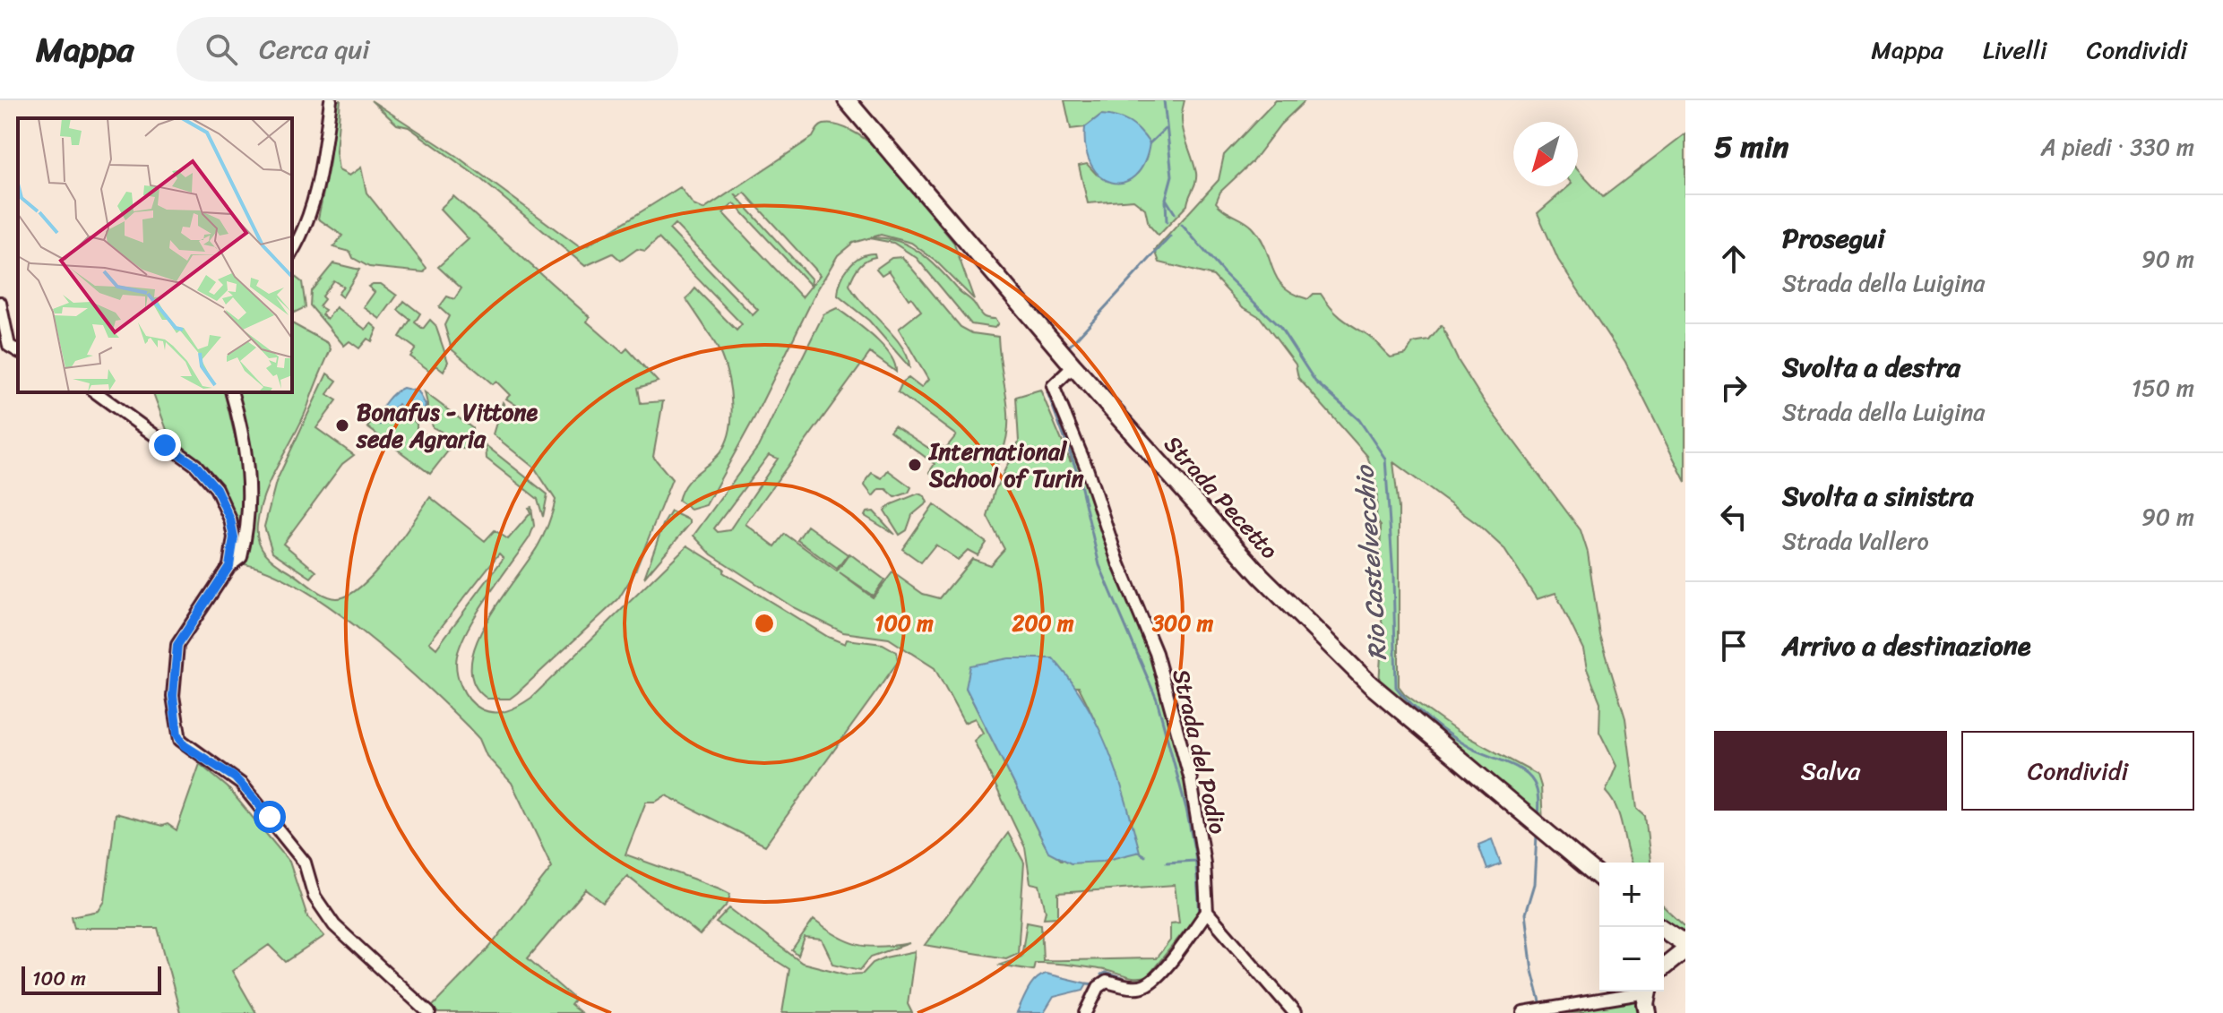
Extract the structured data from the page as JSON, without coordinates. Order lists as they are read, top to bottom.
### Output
{
  "streets": {
    "main road": ["Strada Pecetto"],
    "street": ["Strada del Podio"]
  },
  "crossings": [
    ["Strada Pecetto", "Strada del Podio"]
  ],
  "water": ["Rio Castelvecchio"],
  "places": ["Bonafus - Vittone sede Agraria", "International School of Turin"],
  "scale_bar": "100 m",
  "north": "bottom left",
  "page": {
    "header": "Mappa",
    "search": "Cerca qui",
    "nav": ["Mappa", "Livelli", "Condividi"],
    "heading": ["5 min", "A piedi · 330 m"],
    "list": [
      ["Prosegui", "Strada della Luigina", "90 m"],
      ["Svolta a destra", "Strada della Luigina", "150 m"],
      ["Svolta a sinistra", "Strada Vallero", "90 m"],
      "Arrivo a destinazione"
    ],
    "buttons": ["Salva", "Condividi"],
    "map_buttons": ["+", "−"],
    "scale": "100 m"
  },
  "rings": ["100 m", "200 m", "300 m"]
}
